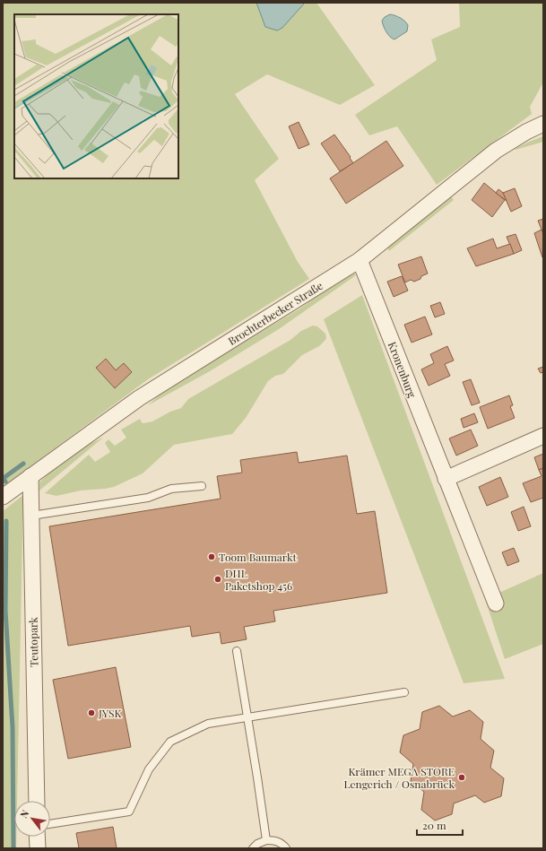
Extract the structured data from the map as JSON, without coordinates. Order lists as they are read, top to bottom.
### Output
{
  "streets": {
    "street": ["Brochterbecker Straße", "Kronenburg", "Teutopark"]
  },
  "crossings": [
    ["Brochterbecker Straße", "Kronenburg"],
    ["Brochterbecker Straße", "Teutopark"]
  ],
  "places": [
    "Toom Baumarkt",
    "DHL Paketshop 456",
    "JYSK",
    "Krämer MEGA STORE Lengerich / Osnabrück"
  ],
  "scale_bar": "20 m",
  "north": "top left"
}
